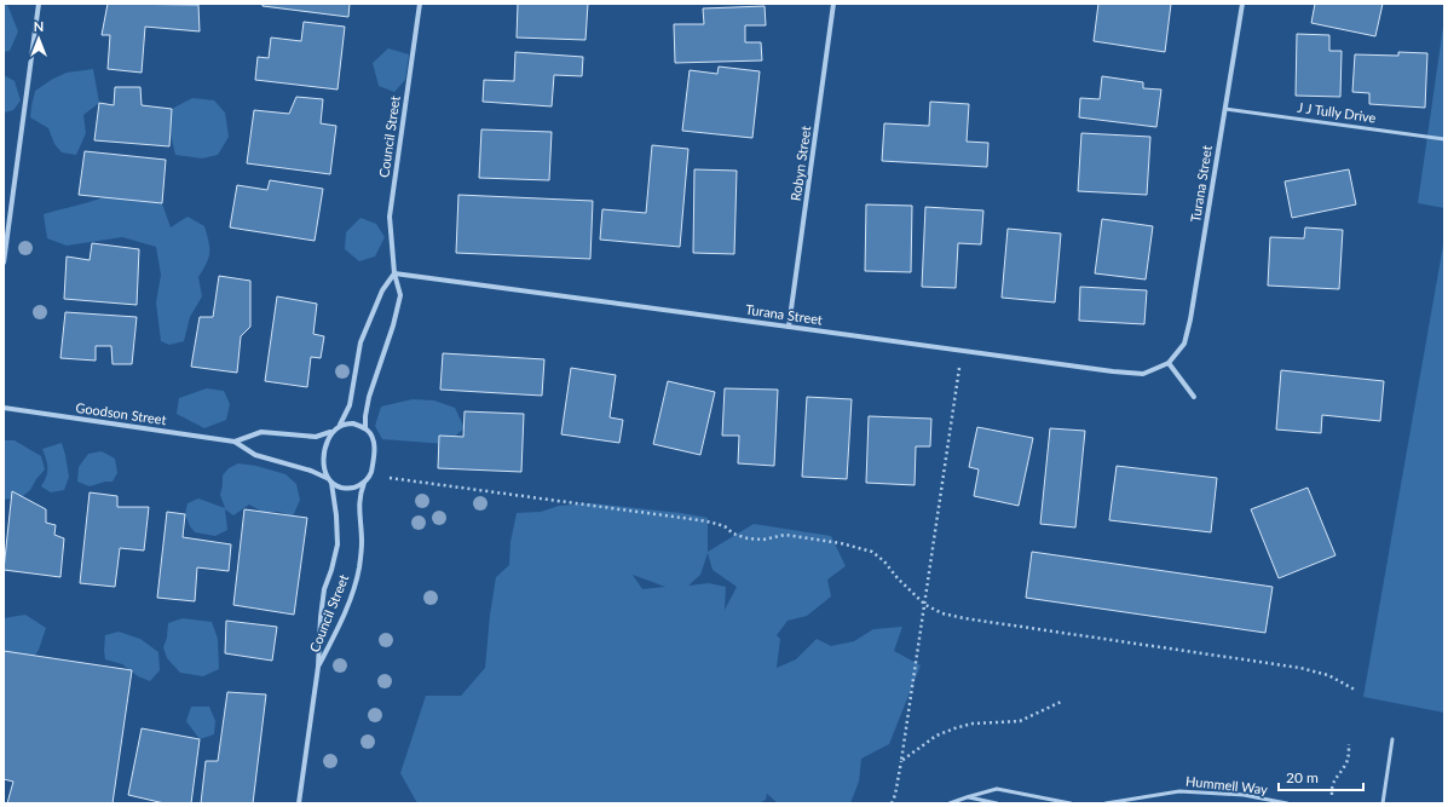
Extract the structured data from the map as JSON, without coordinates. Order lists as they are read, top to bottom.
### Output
{
  "streets": {
    "street": [
      "Council Street",
      "Robyn Street",
      "Turana Street",
      "Goodson Street"
    ],
    "lane": ["J J Tully Drive", "Hummell Way"]
  },
  "crossings": [
    ["J J Tully Drive", "Turana Street"],
    ["Council Street", "Turana Street"],
    ["Council Street", "Goodson Street"],
    ["Robyn Street", "Turana Street"]
  ],
  "scale_bar": "20 m",
  "north": "top"
}
